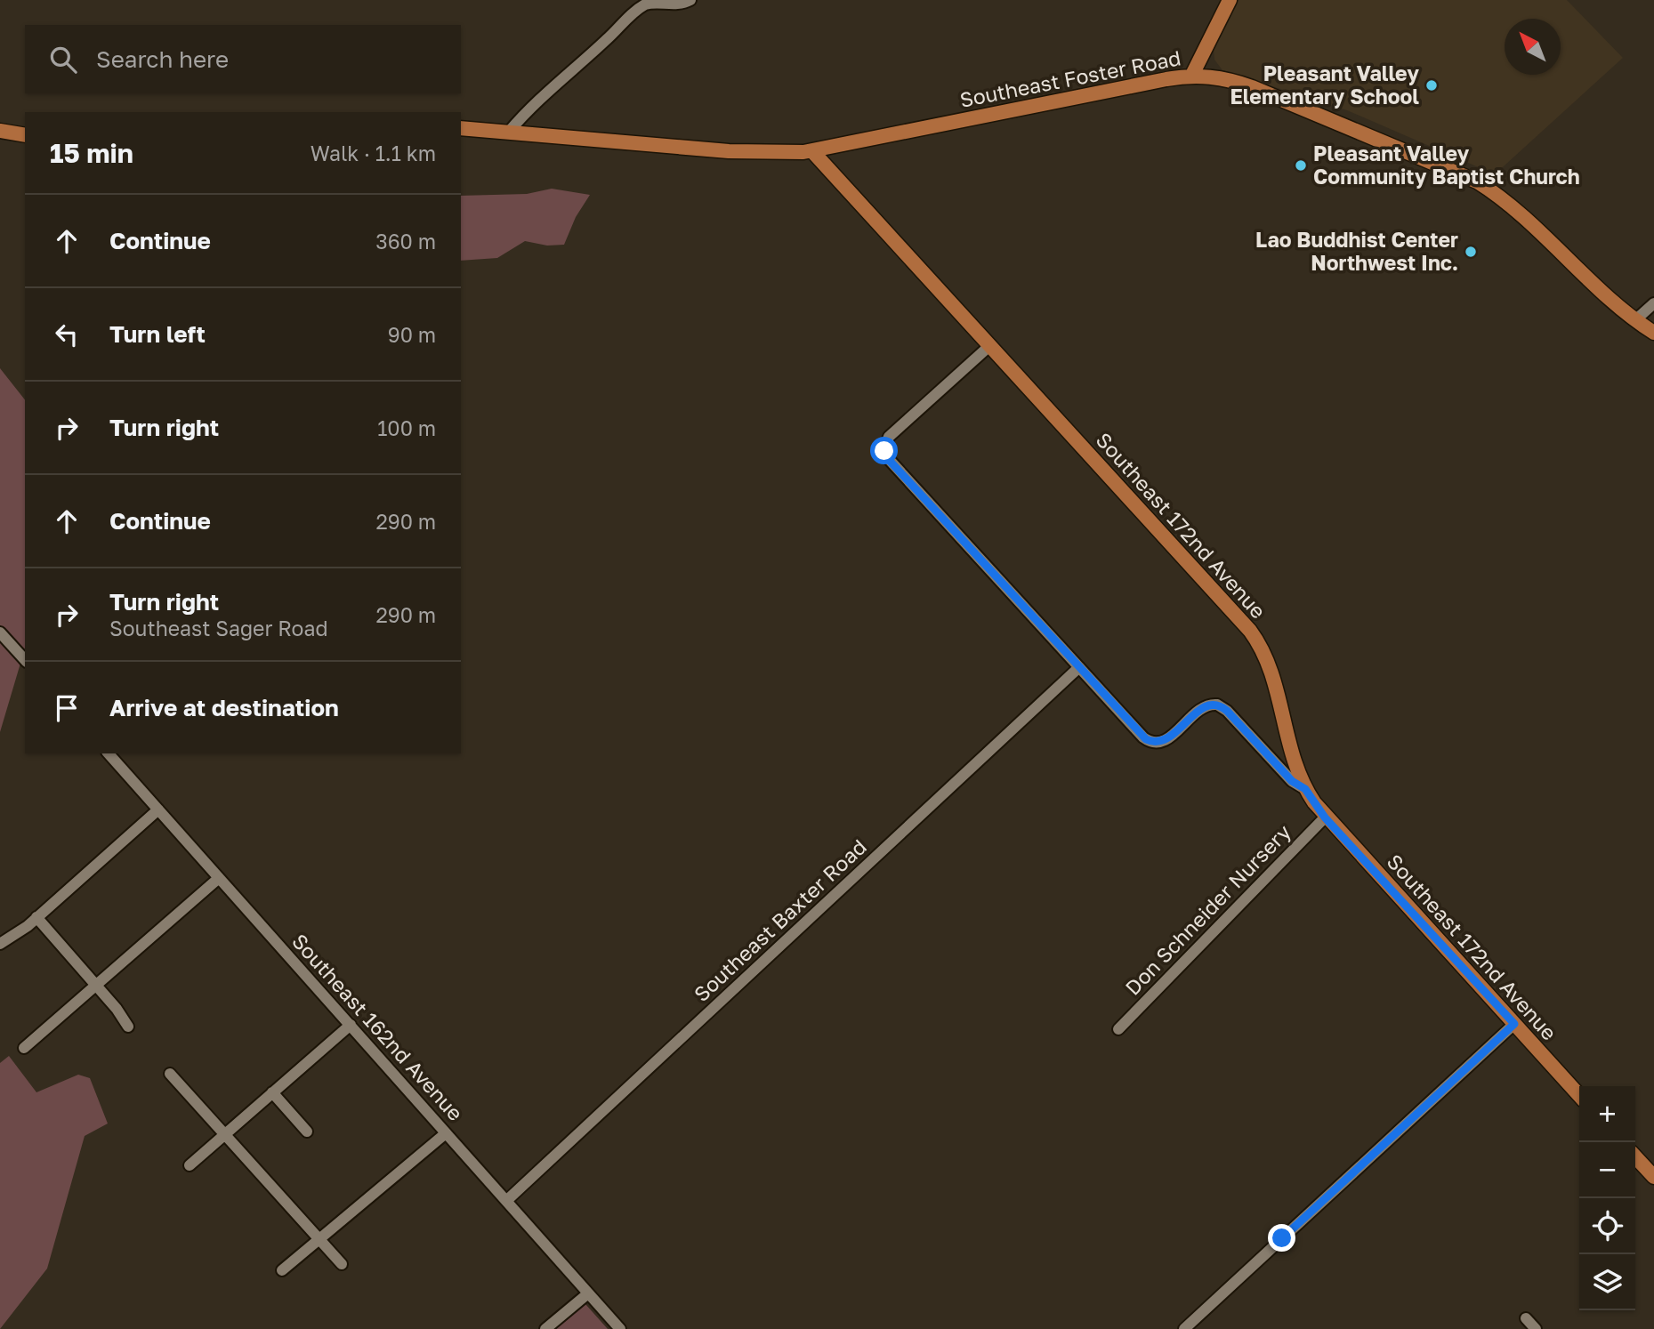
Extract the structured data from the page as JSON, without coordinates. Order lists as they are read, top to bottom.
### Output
{
  "streets": {
    "main road": ["Southeast Foster Road", "Southeast 172nd Avenue"],
    "street": ["Don Schneider Nursery", "Southeast Baxter Road", "Southeast 162nd Avenue"]
  },
  "crossings": [
    ["Southeast Foster Road", "Southeast 172nd Avenue"],
    ["Southeast 172nd Avenue", "Don Schneider Nursery"],
    ["Southeast Baxter Road", "Southeast 162nd Avenue"]
  ],
  "places": ["Pleasant Valley Elementary School", "Pleasant Valley Community Baptist Church", "Lao Buddhist Center Northwest Inc."],
  "north": "top left",
  "page": {
    "search": "Search here",
    "heading": ["15 min", "Walk · 1.1 km"],
    "list": [
      ["Continue", "360 m"],
      ["Turn left", "90 m"],
      ["Turn right", "100 m"],
      ["Continue", "290 m"],
      ["Turn right", "Southeast Sager Road", "290 m"],
      "Arrive at destination"
    ],
    "map_buttons": ["+", "−"]
  }
}
